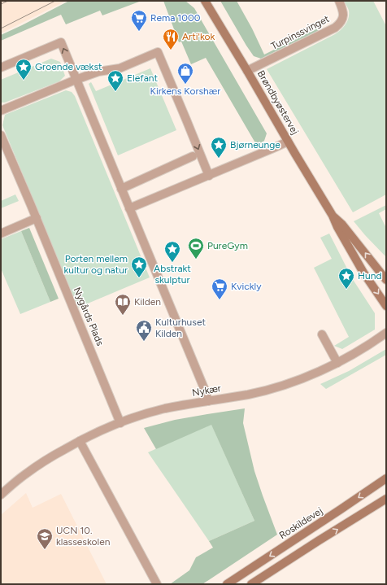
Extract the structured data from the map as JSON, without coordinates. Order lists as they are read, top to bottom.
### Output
{
  "streets": {
    "street": [
      "Turpinssvinget",
      "Brøndbyøstervej",
      "Nygårds Plads",
      "Nykær",
      "Roskildevej"
    ]
  },
  "crossings": [
    ["Turpinssvinget", "Brøndbyøstervej"],
    ["Nygårds Plads", "Nykær"]
  ],
  "places": {
    "supermarket": ["Rema 1000", "Kvickly"],
    "restaurant": ["Arti'kok"],
    "place": [
      "Groende vækst",
      "Elefant",
      "Bjørneunge",
      "Abstrakt skulptur",
      "Porten mellem kultur og natur",
      "Hund"
    ],
    "shop": ["Kirkens Korshær"],
    "sports": ["PureGym"],
    "library": ["Kilden"],
    "public building": ["Kulturhuset Kilden"],
    "school or university": ["UCN 10. klasseskolen"]
  }
}
